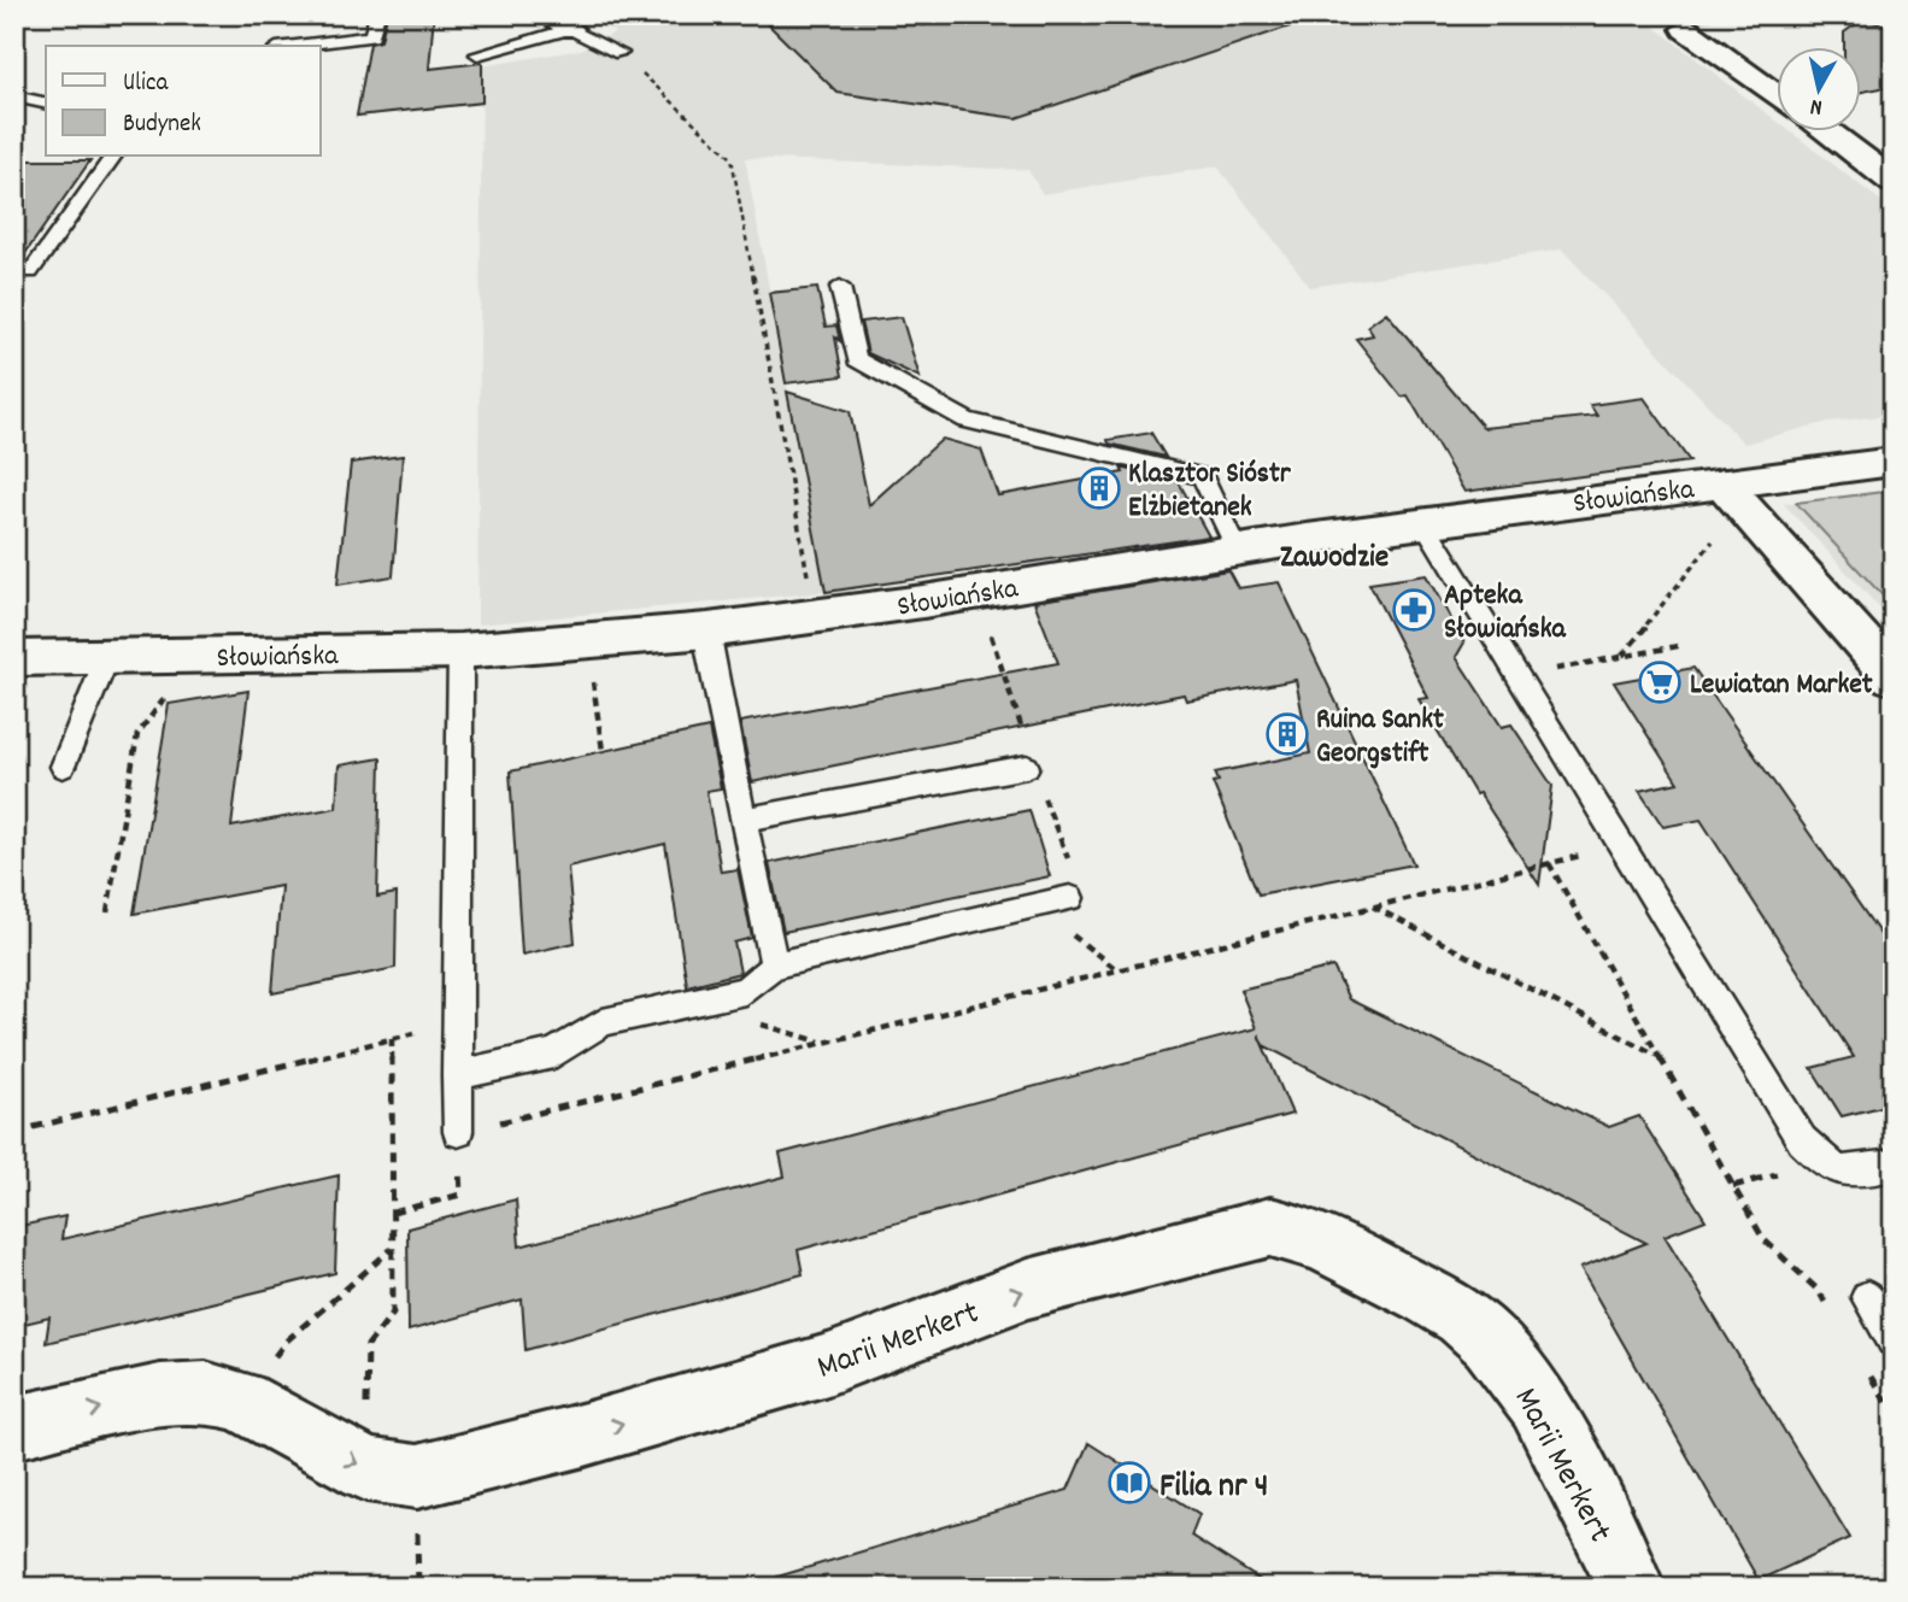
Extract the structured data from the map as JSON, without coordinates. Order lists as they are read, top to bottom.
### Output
{
  "streets": {
    "street": ["Słowiańska", "Marii Merkert"]
  },
  "one_way": ["Marii Merkert"],
  "districts": ["Zawodzie"],
  "places": {
    "building": ["Klasztor Sióstr Elżbietanek", "Ruina Sankt Georgstift"],
    "pharmacy": ["Apteka Słowiańska"],
    "supermarket": ["Lewiatan Market"],
    "library": ["Filia nr 4"]
  },
  "legend": ["Ulica", "Budynek"],
  "north": "bottom"
}
